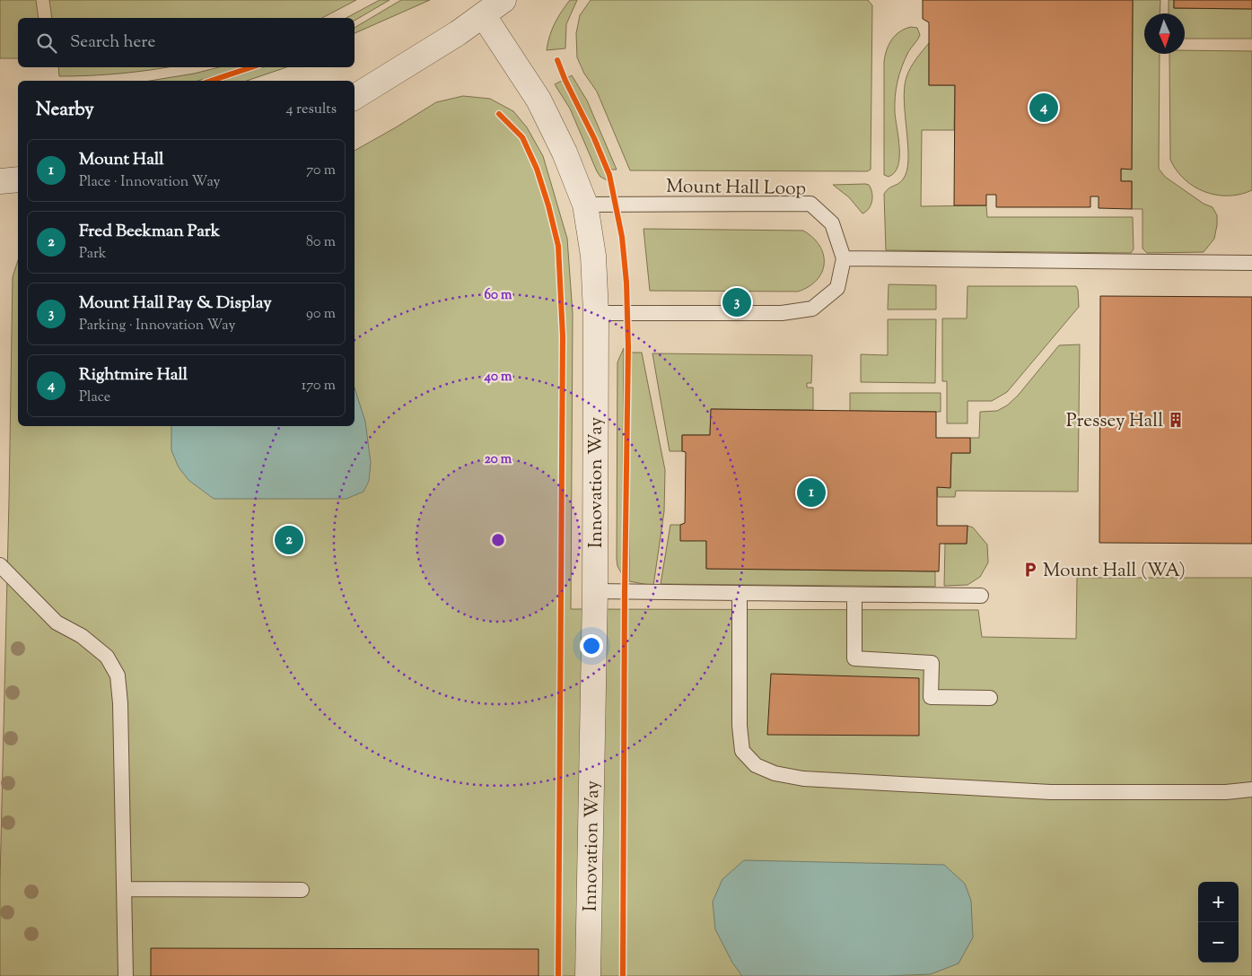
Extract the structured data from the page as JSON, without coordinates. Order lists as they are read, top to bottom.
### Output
{
  "streets": {
    "street": ["Innovation Way"],
    "lane": ["Mount Hall Loop"]
  },
  "crossings": [
    ["Mount Hall Loop", "Innovation Way"]
  ],
  "places": {
    "building": ["Pressey Hall"],
    "parking": ["Mount Hall (WA)"]
  },
  "north": "bottom",
  "page": {
    "search": "Search here",
    "heading": ["Nearby", "4 results"],
    "pins": [
      "4",
      "3",
      "1",
      "2"
    ],
    "list": [
      {
        "mark": "1",
        "name": "Mount Hall",
        "note": "Place · Innovation Way",
        "value": "70 m"
      },
      {
        "mark": "2",
        "name": "Fred Beekman Park",
        "note": "Park",
        "value": "80 m"
      },
      {
        "mark": "3",
        "name": "Mount Hall Pay & Display",
        "note": "Parking · Innovation Way",
        "value": "90 m"
      },
      {
        "mark": "4",
        "name": "Rightmire Hall",
        "note": "Place",
        "value": "170 m"
      }
    ],
    "map_buttons": ["+", "−"]
  },
  "rings": ["60 m", "40 m", "20 m"]
}
